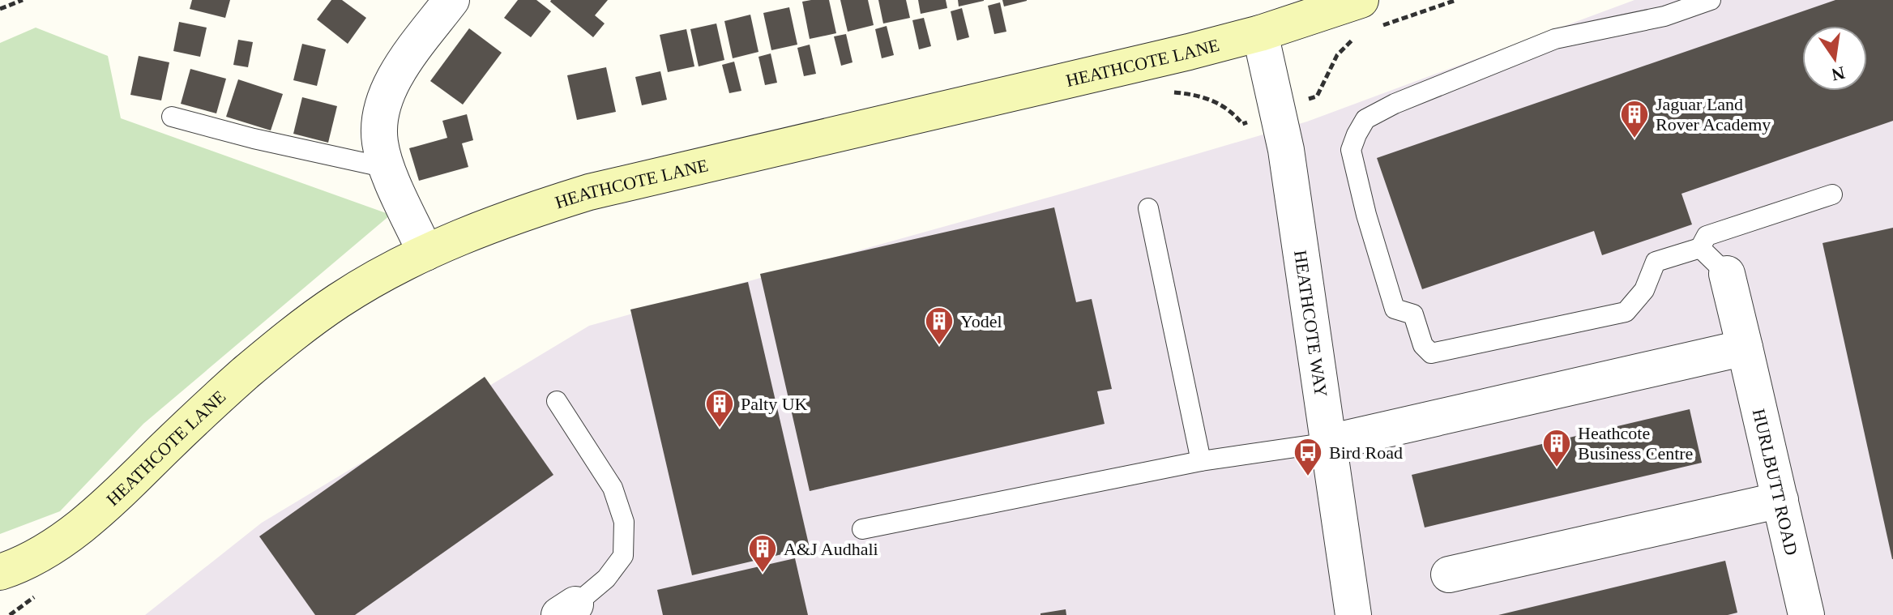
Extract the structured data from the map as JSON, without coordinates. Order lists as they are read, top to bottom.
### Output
{
  "streets": {
    "street": ["HEATHCOTE LANE", "HEATHCOTE WAY", "HURLBUTT ROAD"]
  },
  "crossings": [
    ["HEATHCOTE LANE", "HEATHCOTE WAY"]
  ],
  "places": {
    "building": [
      "Jaguar Land Rover Academy",
      "Yodel",
      "Palty UK",
      "Heathcote Business Centre",
      "A&J Audhali"
    ],
    "bus stop": ["Bird Road"]
  },
  "north": "bottom"
}
